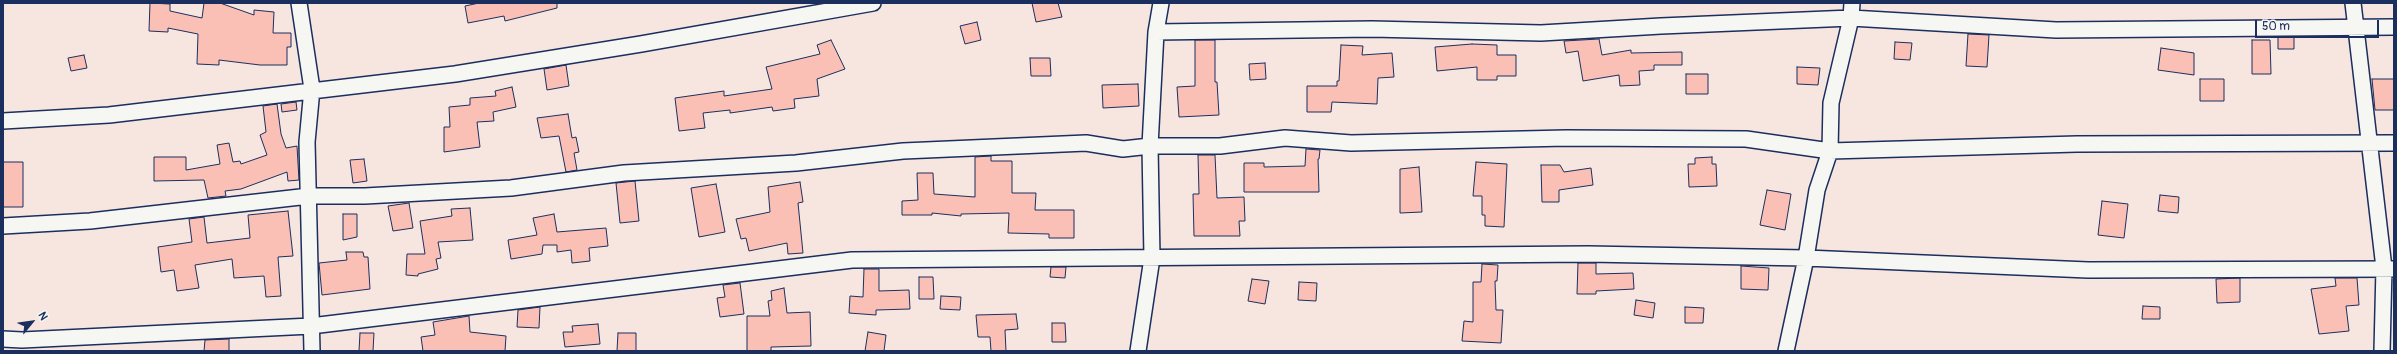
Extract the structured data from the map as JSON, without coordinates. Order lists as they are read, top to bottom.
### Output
{
  "scale_bar": "50 m",
  "north": "top right"
}
